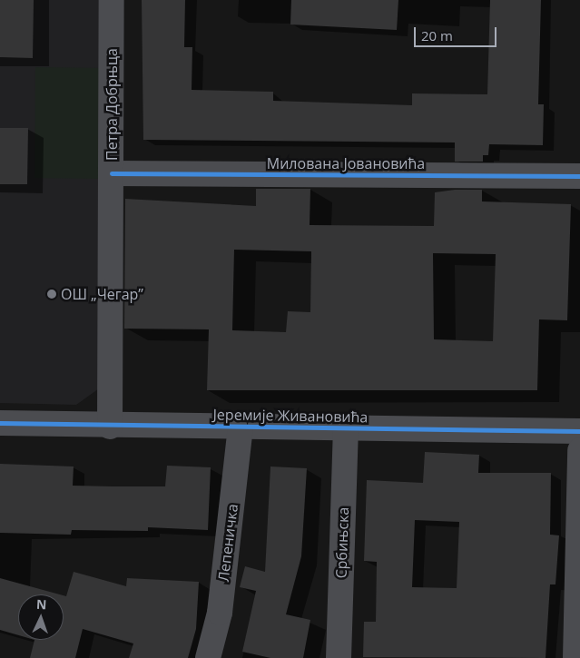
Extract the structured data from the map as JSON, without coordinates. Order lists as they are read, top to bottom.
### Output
{
  "streets": {
    "street": [
      "Петра Добрњца",
      "Милована Јовановића",
      "Јеремије Живановића",
      "Лепеничка",
      "Србињска"
    ]
  },
  "crossings": [
    ["Петра Добрњца", "Милована Јовановића"],
    ["Петра Добрњца", "Јеремије Живановића"],
    ["Јеремије Живановића", "Лепеничка"],
    ["Јеремије Живановића", "Србињска"]
  ],
  "places": ["ОШ „Чегар”"],
  "scale_bar": "20 m",
  "north": "top"
}
